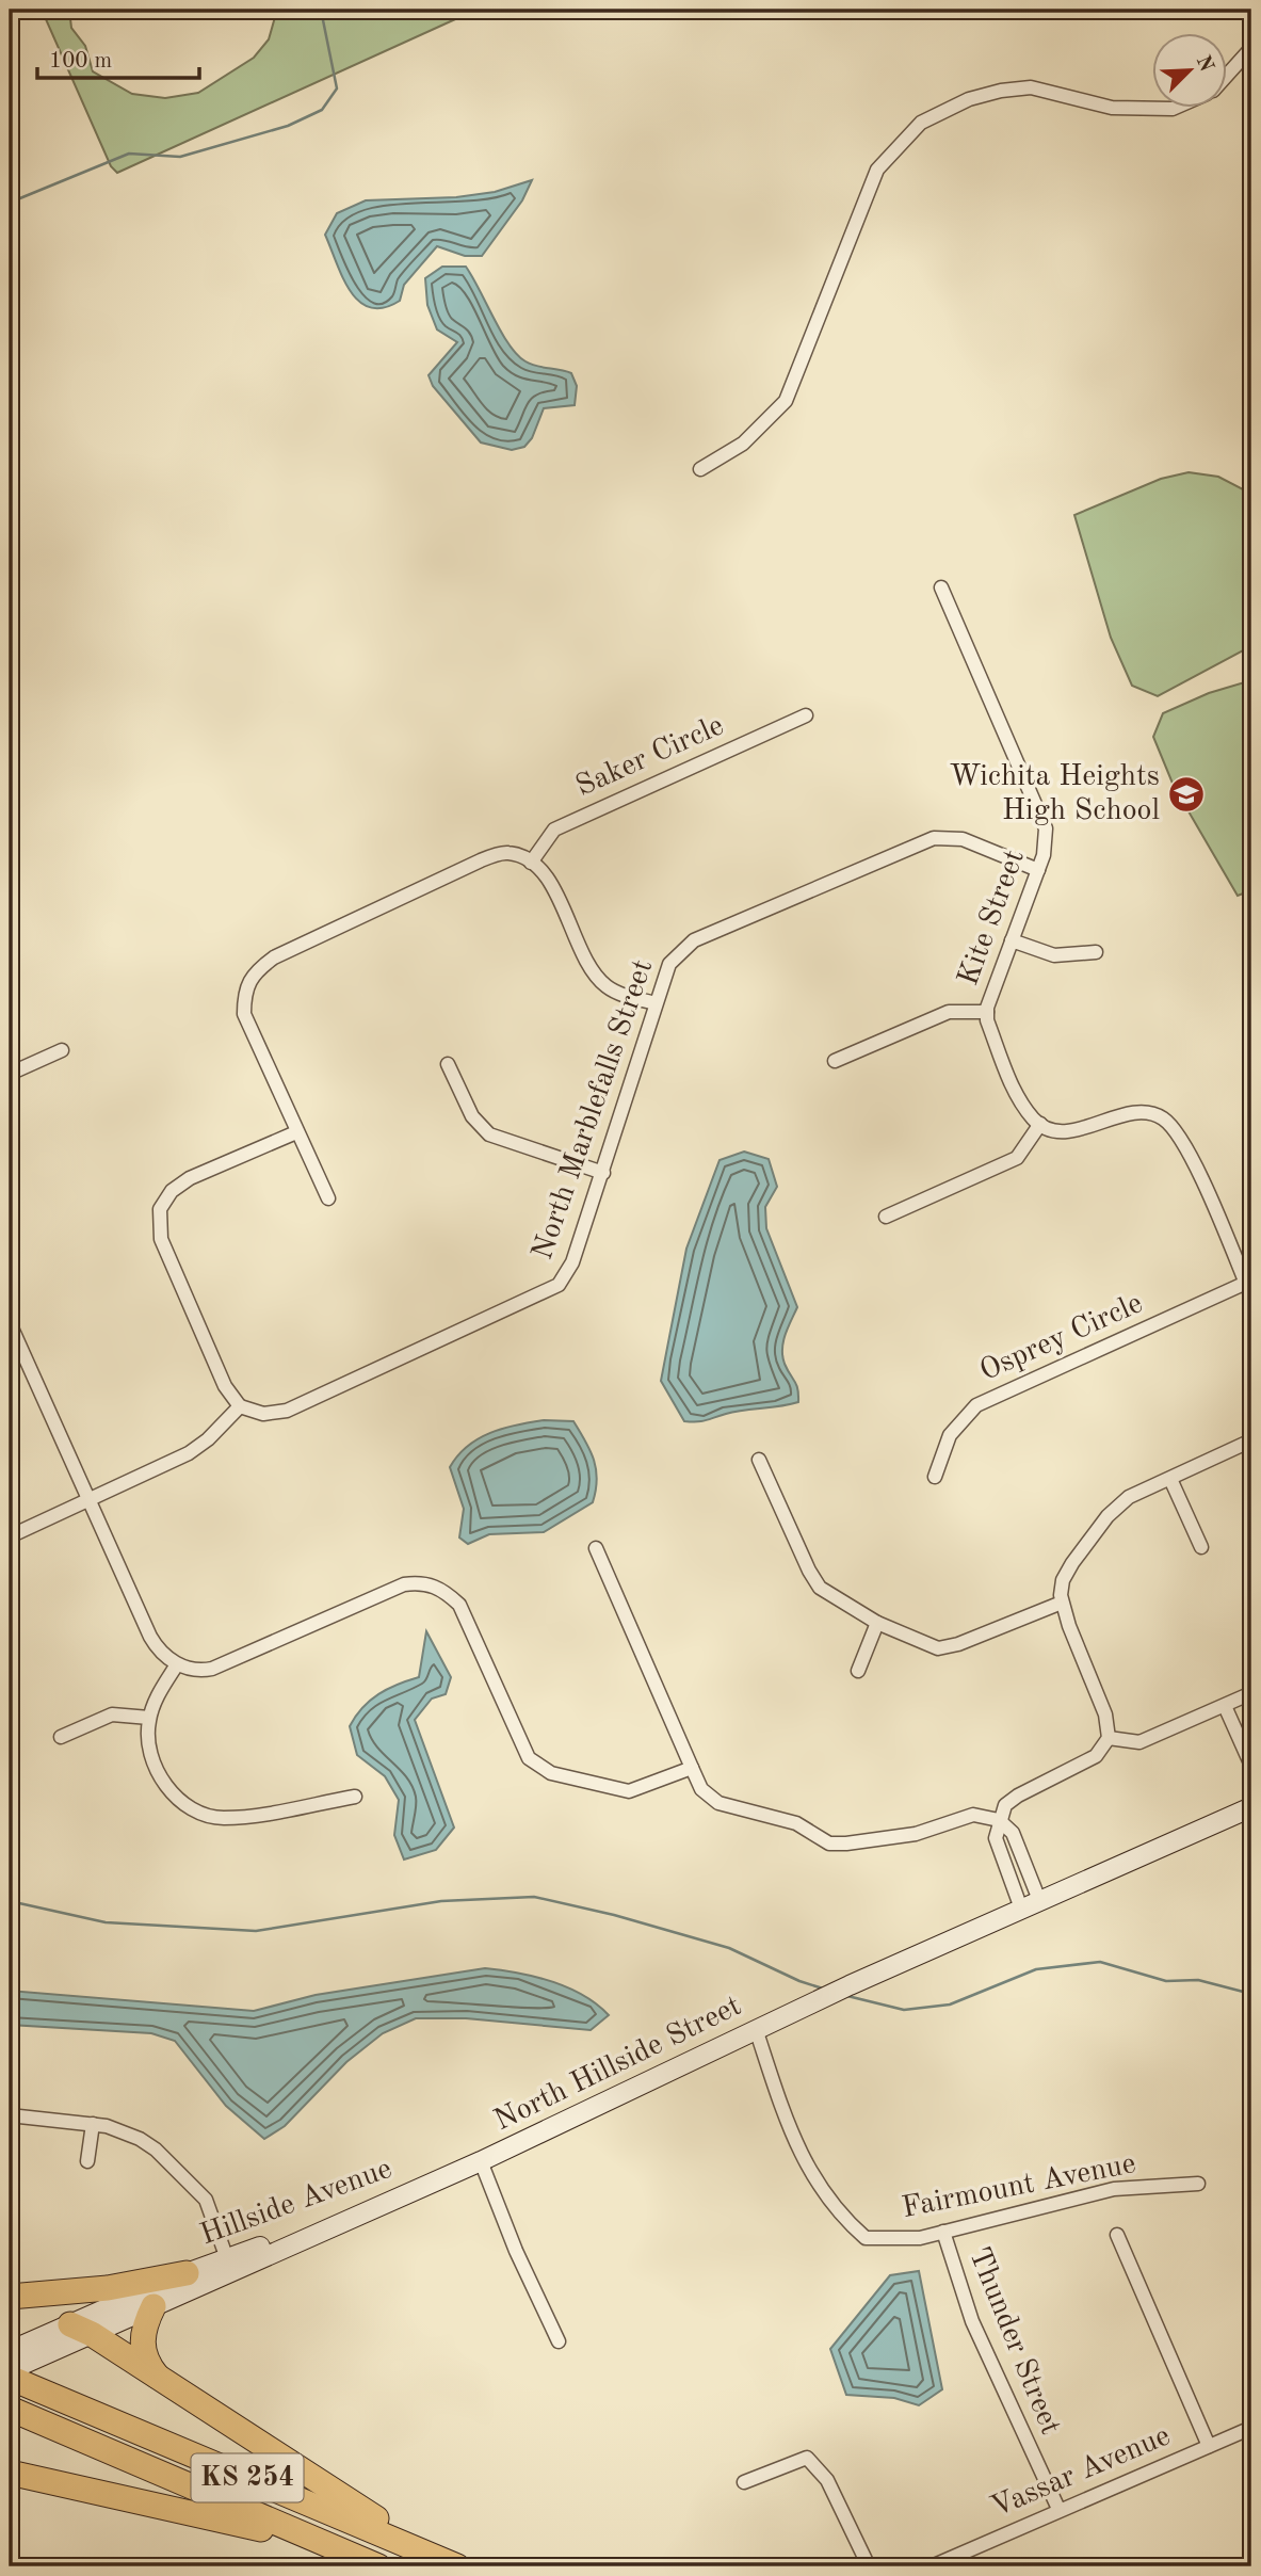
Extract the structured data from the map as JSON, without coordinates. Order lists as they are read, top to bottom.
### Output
{
  "streets": {
    "highway": ["KS 254"],
    "main road": ["North Hillside Street", "Hillside Avenue"],
    "street": [
      "Saker Circle",
      "Kite Street",
      "North Marblefalls Street",
      "Osprey Circle",
      "Fairmount Avenue",
      "Thunder Street",
      "Vassar Avenue"
    ]
  },
  "crossings": [
    ["Kite Street", "North Marblefalls Street"],
    ["North Hillside Street", "Fairmount Avenue"],
    ["North Hillside Street", "Hillside Avenue"],
    ["Fairmount Avenue", "Thunder Street"],
    ["Thunder Street", "Vassar Avenue"]
  ],
  "places": {
    "school or university": ["Wichita Heights High School"]
  },
  "scale_bar": "100 m",
  "north": "top right"
}
